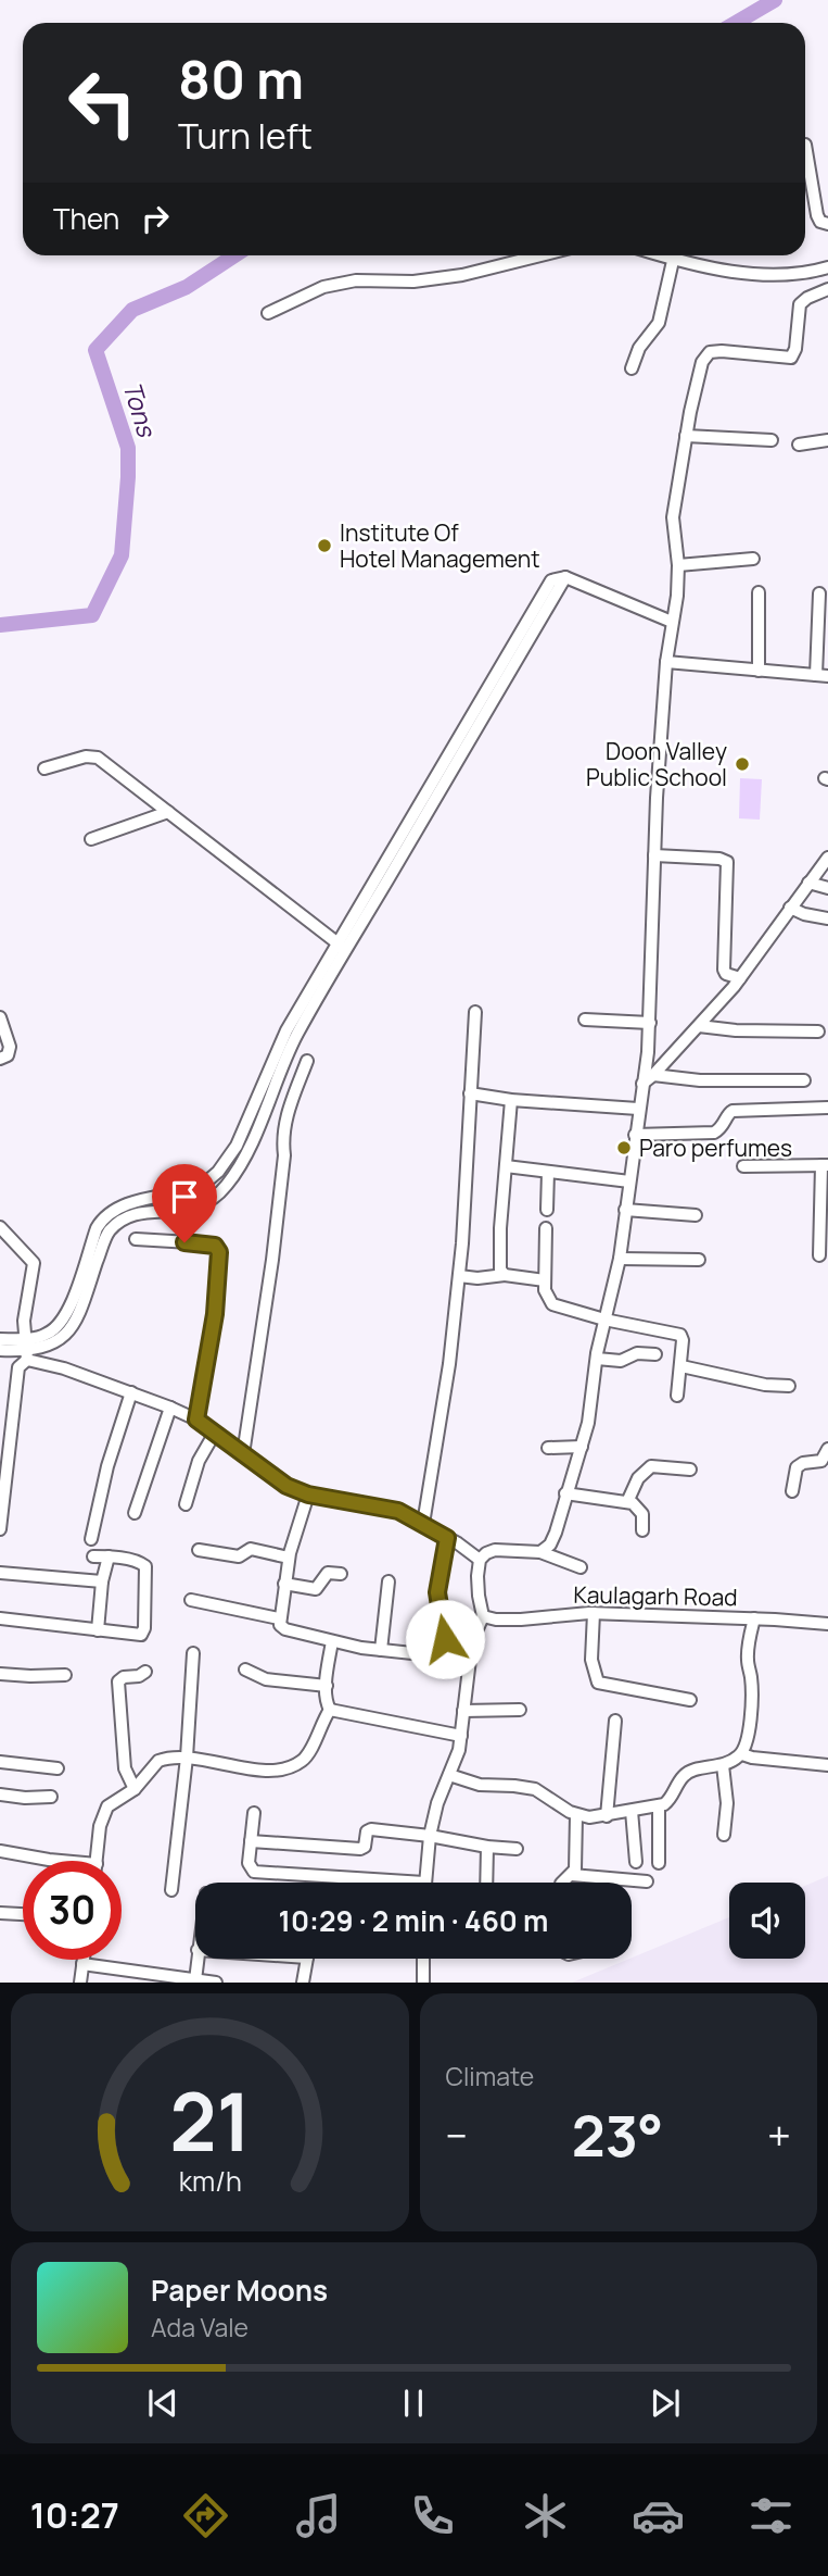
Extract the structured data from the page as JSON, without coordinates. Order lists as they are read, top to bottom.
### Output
{
  "streets": {
    "street": ["Kaulagarh Road"]
  },
  "water": ["Tons"],
  "places": ["Institute Of Hotel Management", "Doon Valley Public School", "Paro perfumes"],
  "page": {
    "turn": ["80 m", "Turn left"],
    "then": "Then",
    "limit": "30",
    "trip": "10:29 · 2 min · 460 m",
    "tile": "Climate",
    "heat": ["−", "23°", "+"],
    "song": ["Paper Moons", "Ada Vale"],
    "tabs": "10:27",
    "gauge": ["21", "km/h"]
  }
}
